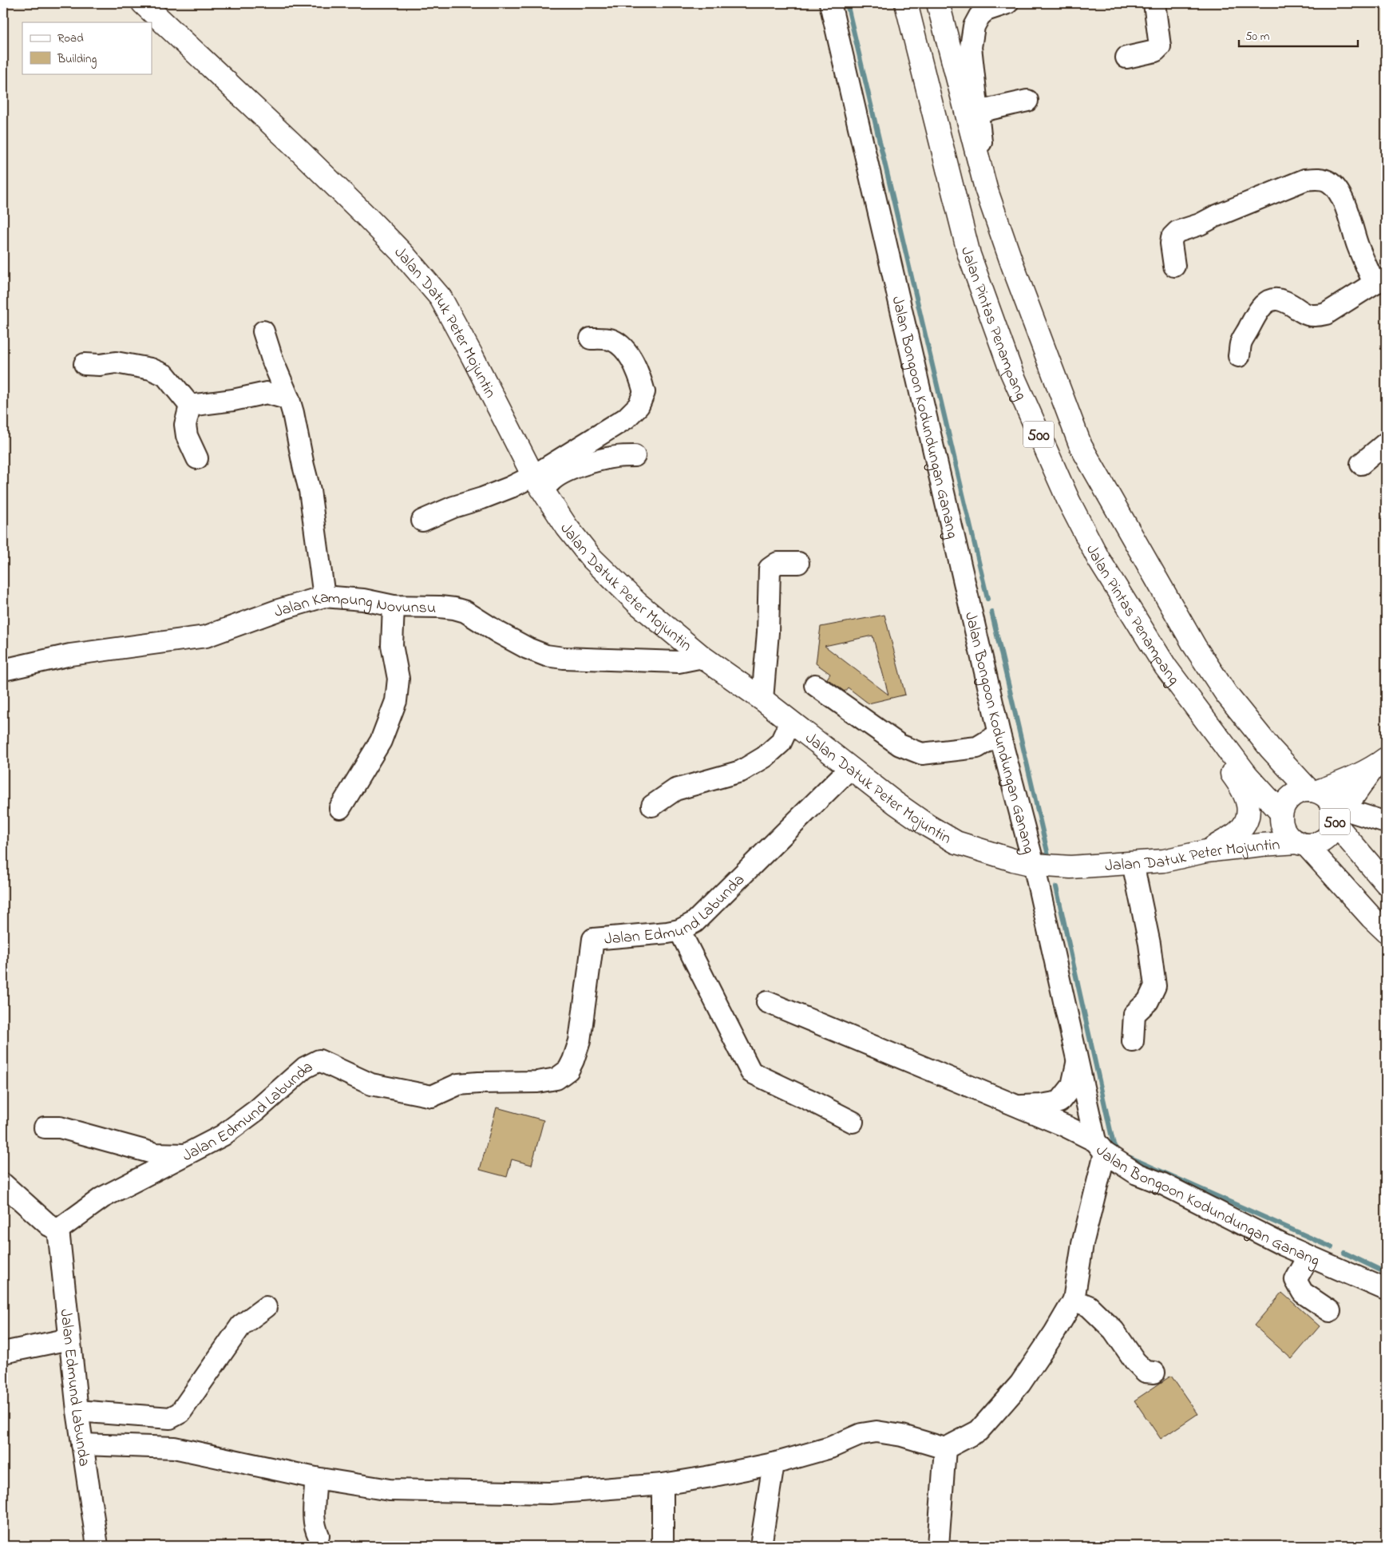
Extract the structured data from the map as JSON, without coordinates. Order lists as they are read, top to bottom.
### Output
{
  "streets": {
    "main road": ["Jalan Datuk Peter Mojuntin", "Jalan Pintas Penampang", "500"],
    "street": ["Jalan Bongoon Kodundungan Ganang", "Jalan Kampung Novunsu", "Jalan Edmund Labunda"]
  },
  "crossings": [
    ["Jalan Datuk Peter Mojuntin", "Jalan Pintas Penampang"],
    ["Jalan Datuk Peter Mojuntin", "Jalan Bongoon Kodundungan Ganang"],
    ["Jalan Datuk Peter Mojuntin", "500"],
    ["Jalan Datuk Peter Mojuntin", "Jalan Kampung Novunsu"],
    ["Jalan Datuk Peter Mojuntin", "Jalan Edmund Labunda"],
    ["Jalan Pintas Penampang", "500"]
  ],
  "legend": ["Road", "Building"],
  "scale_bar": "50 m"
}
